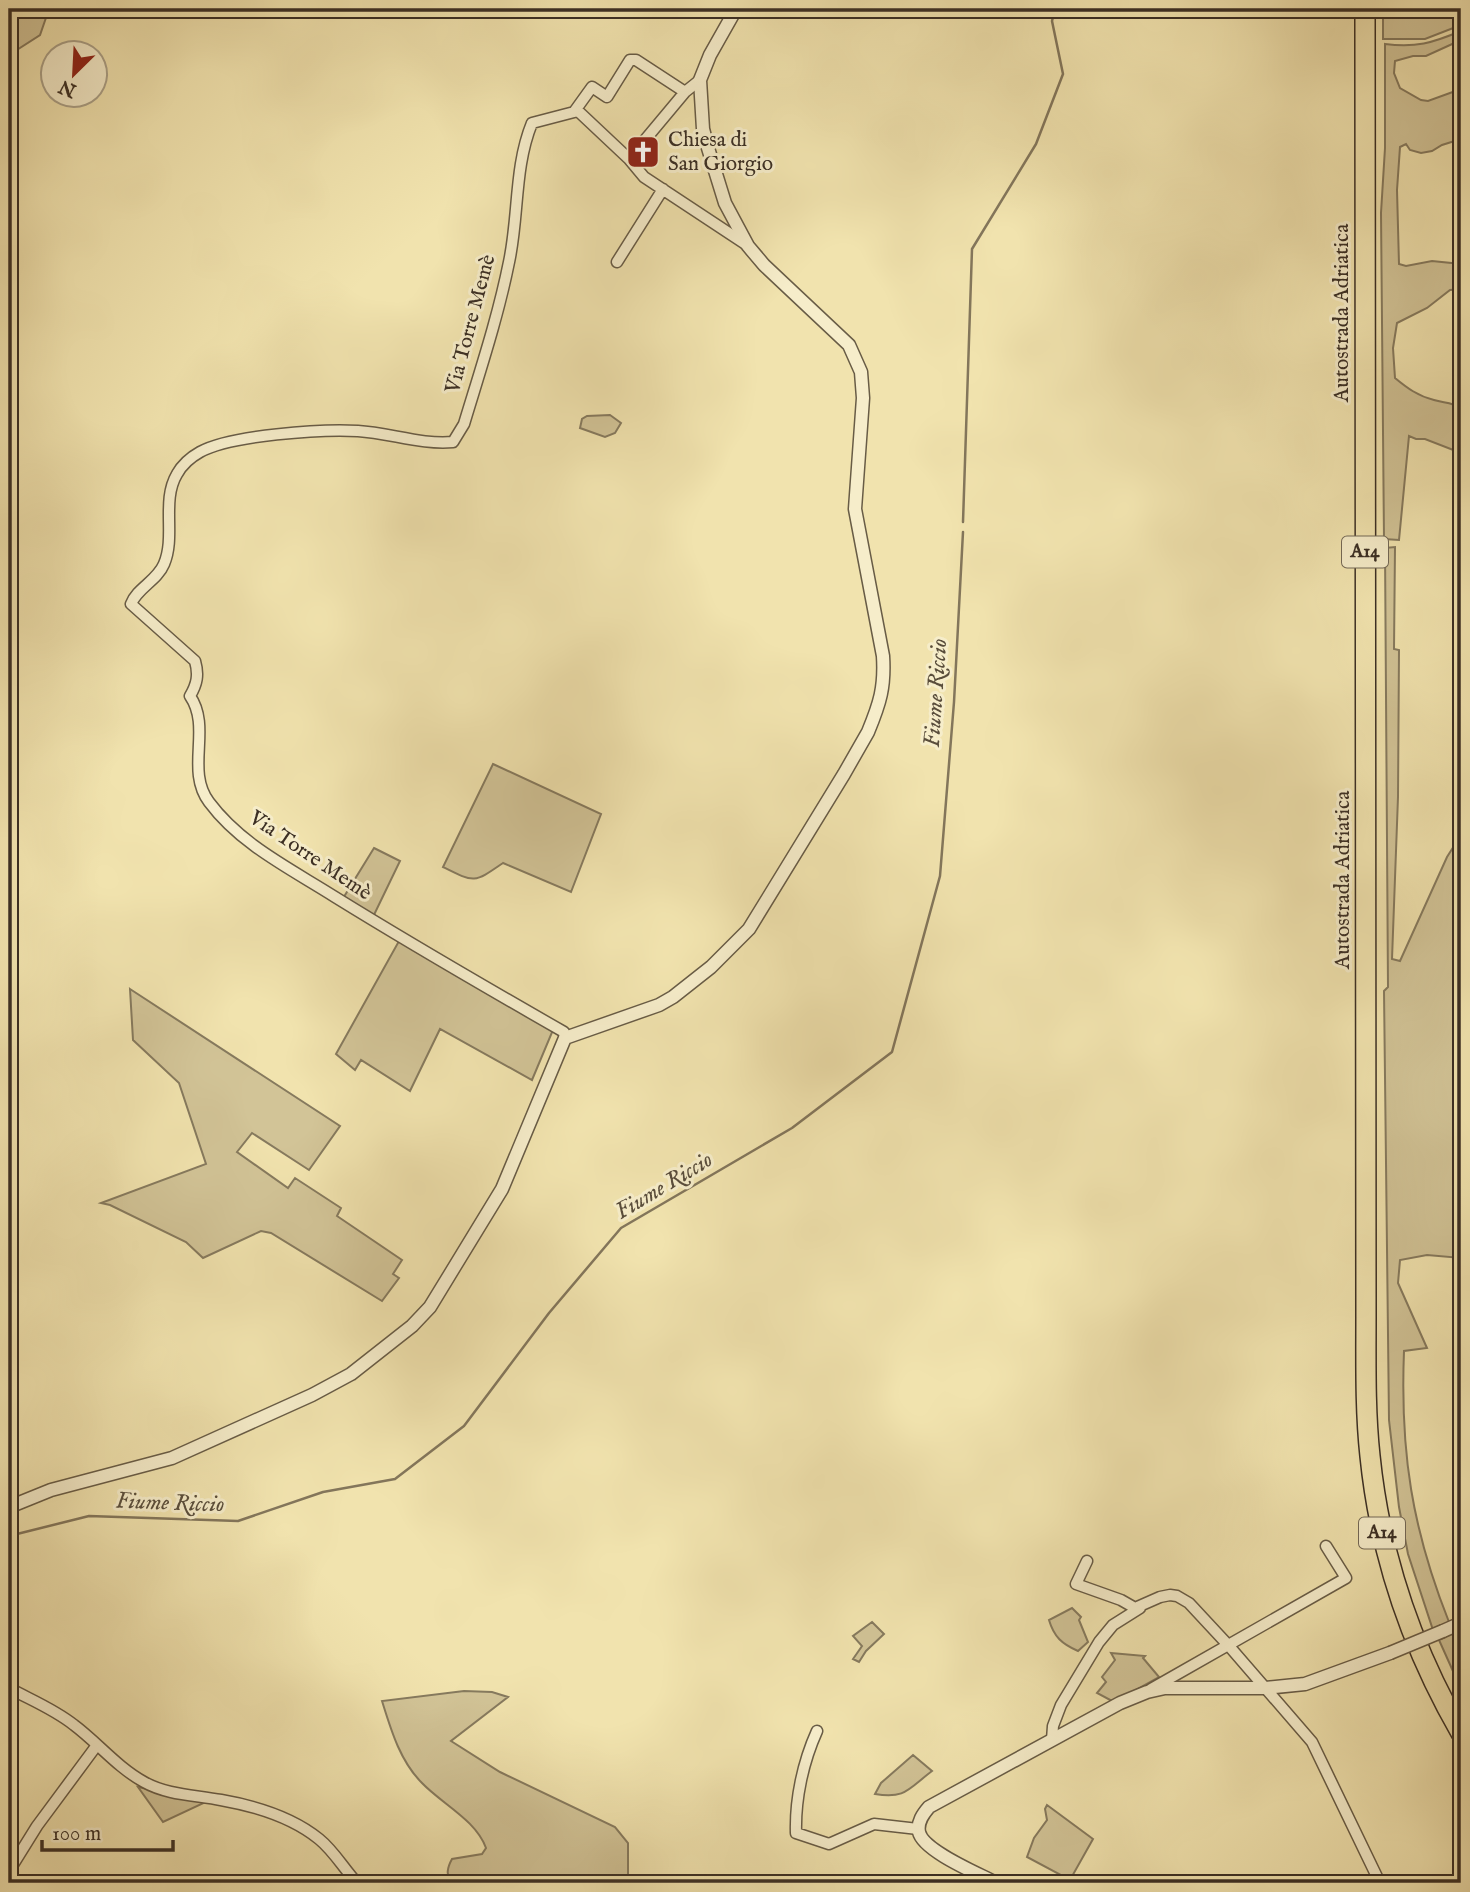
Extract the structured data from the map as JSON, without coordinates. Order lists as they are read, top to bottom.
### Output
{
  "streets": {
    "highway": ["Autostrada Adriatica", "A14"],
    "street": ["Via Torre Memè"]
  },
  "water": ["Fiume Riccio"],
  "places": {
    "church": ["Chiesa di San Giorgio"]
  },
  "scale_bar": "100 m",
  "north": "bottom left"
}
